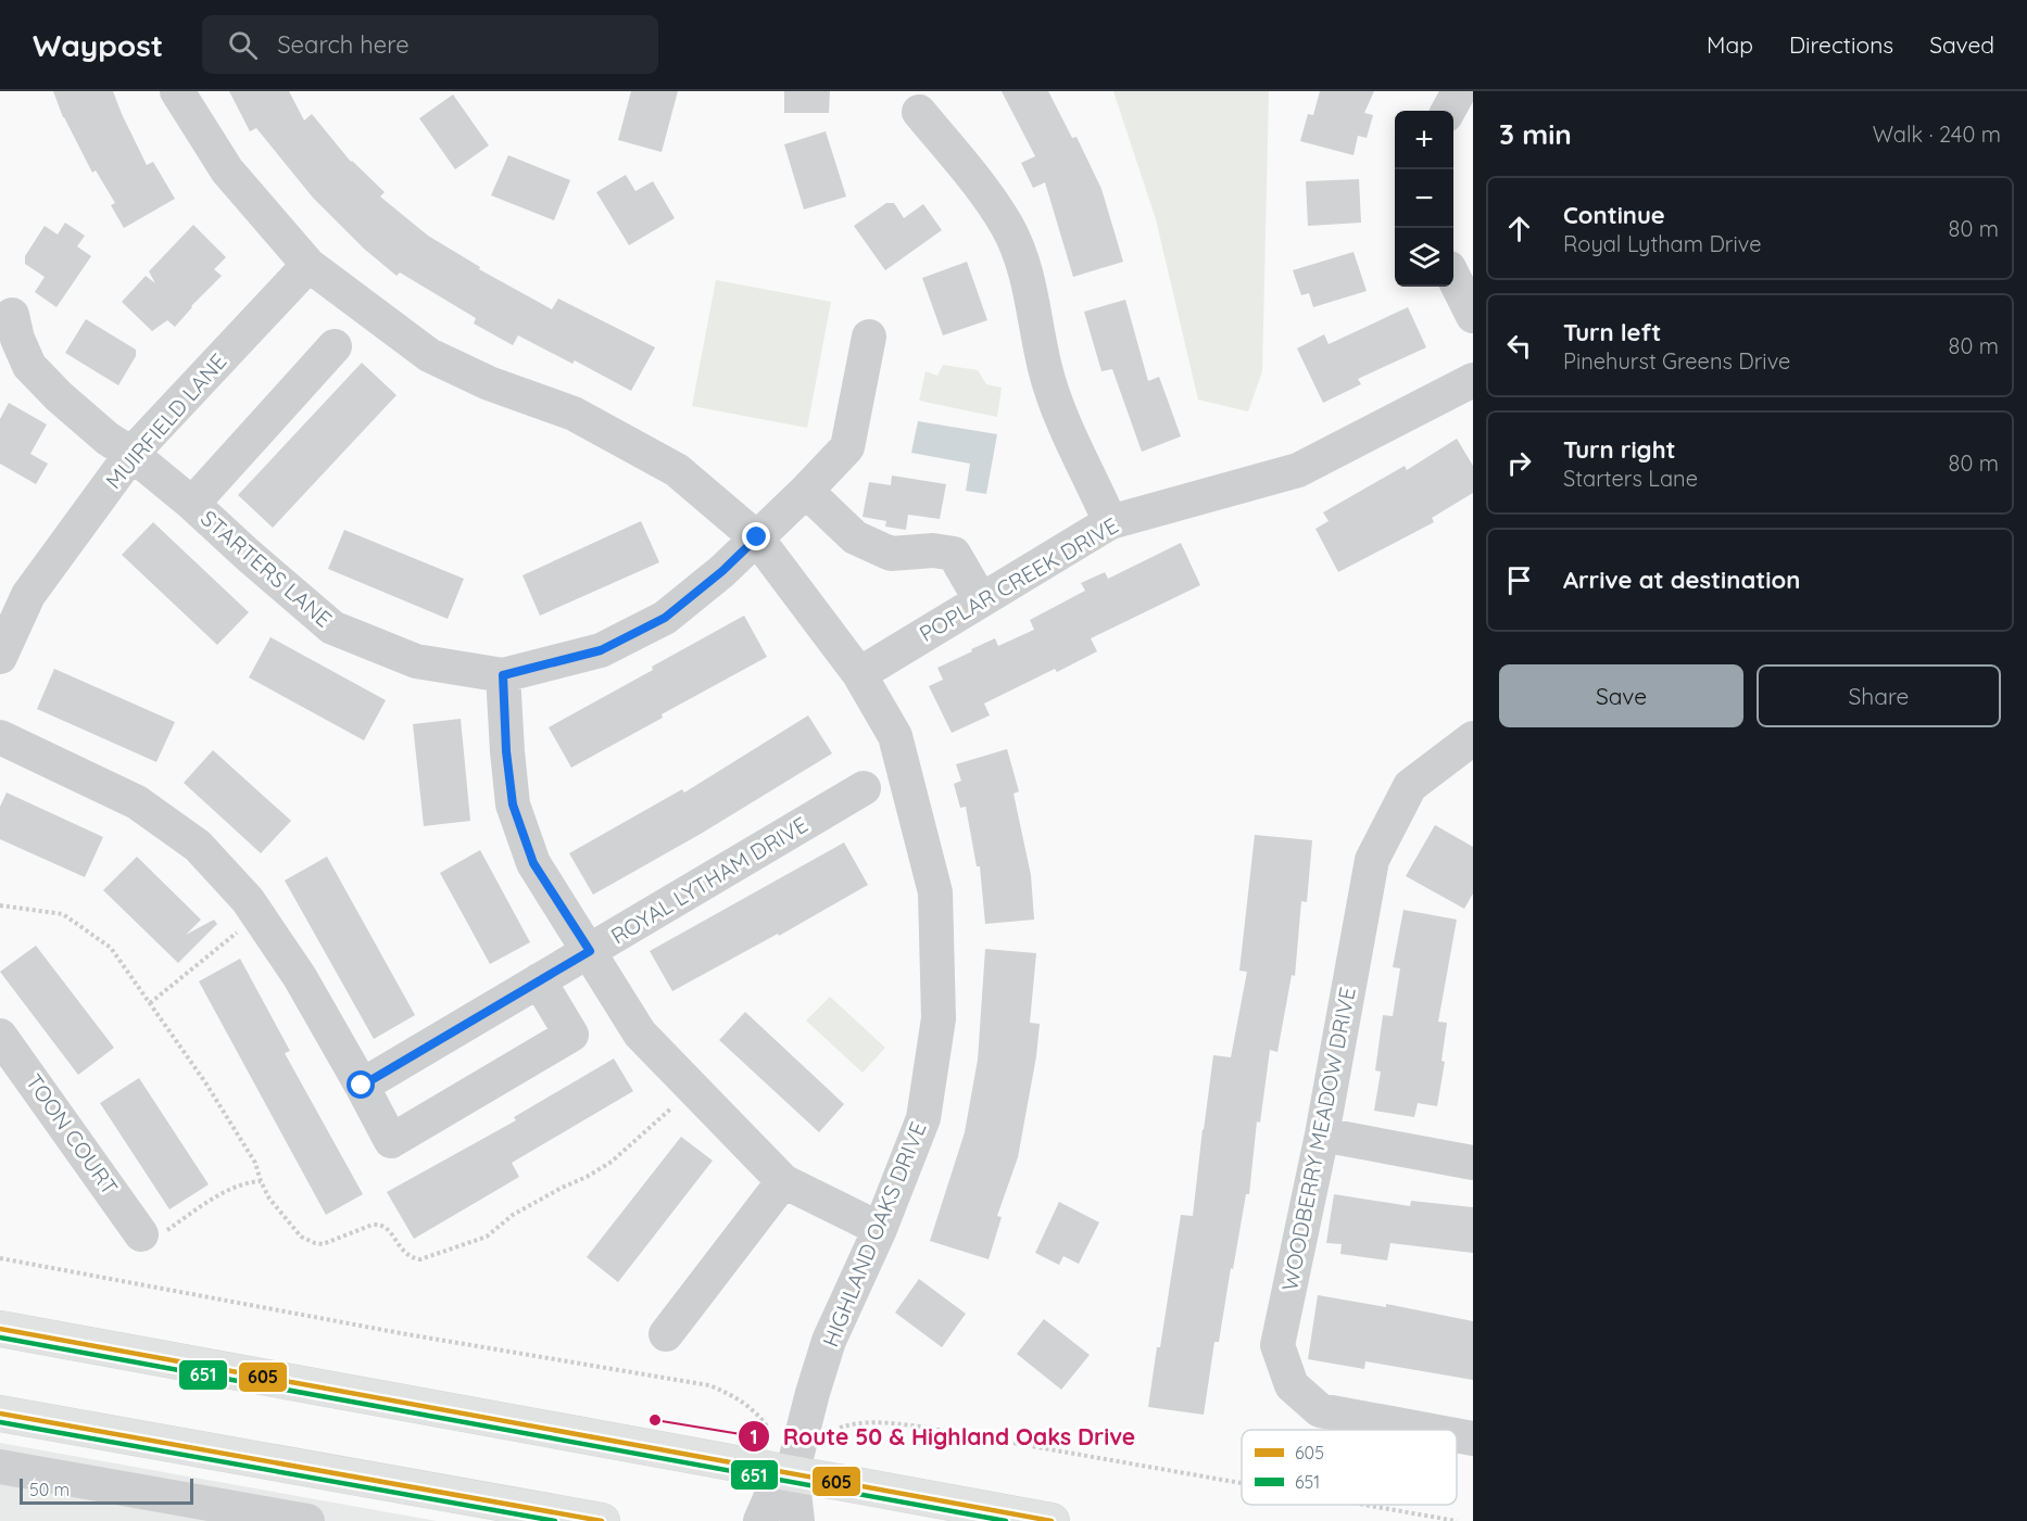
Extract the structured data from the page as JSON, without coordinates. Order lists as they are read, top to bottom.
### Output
{
  "streets": {
    "street": [
      "MUIRFIELD LANE",
      "STARTERS LANE",
      "POPLAR CREEK DRIVE",
      "ROYAL LYTHAM DRIVE",
      "TOON COURT",
      "WOODBERRY MEADOW DRIVE",
      "HIGHLAND OAKS DRIVE"
    ]
  },
  "crossings": [
    ["MUIRFIELD LANE", "STARTERS LANE"],
    ["MUIRFIELD LANE", "HIGHLAND OAKS DRIVE"],
    ["STARTERS LANE", "HIGHLAND OAKS DRIVE"],
    ["POPLAR CREEK DRIVE", "HIGHLAND OAKS DRIVE"]
  ],
  "places": ["Route 50 & Highland Oaks Drive"],
  "lines": ["transit line 605", "transit line 651"],
  "legend": ["605", "651"],
  "scale_bar": "50 m",
  "page": {
    "header": "Waypost",
    "search": "Search here",
    "nav": ["Map", "Directions", "Saved"],
    "heading": ["3 min", "Walk · 240 m"],
    "map_buttons": ["+", "−"],
    "list": [
      ["Continue", "Royal Lytham Drive", "80 m"],
      ["Turn left", "Pinehurst Greens Drive", "80 m"],
      ["Turn right", "Starters Lane", "80 m"],
      "Arrive at destination"
    ],
    "buttons": ["Save", "Share"],
    "scale": "50 m"
  }
}
